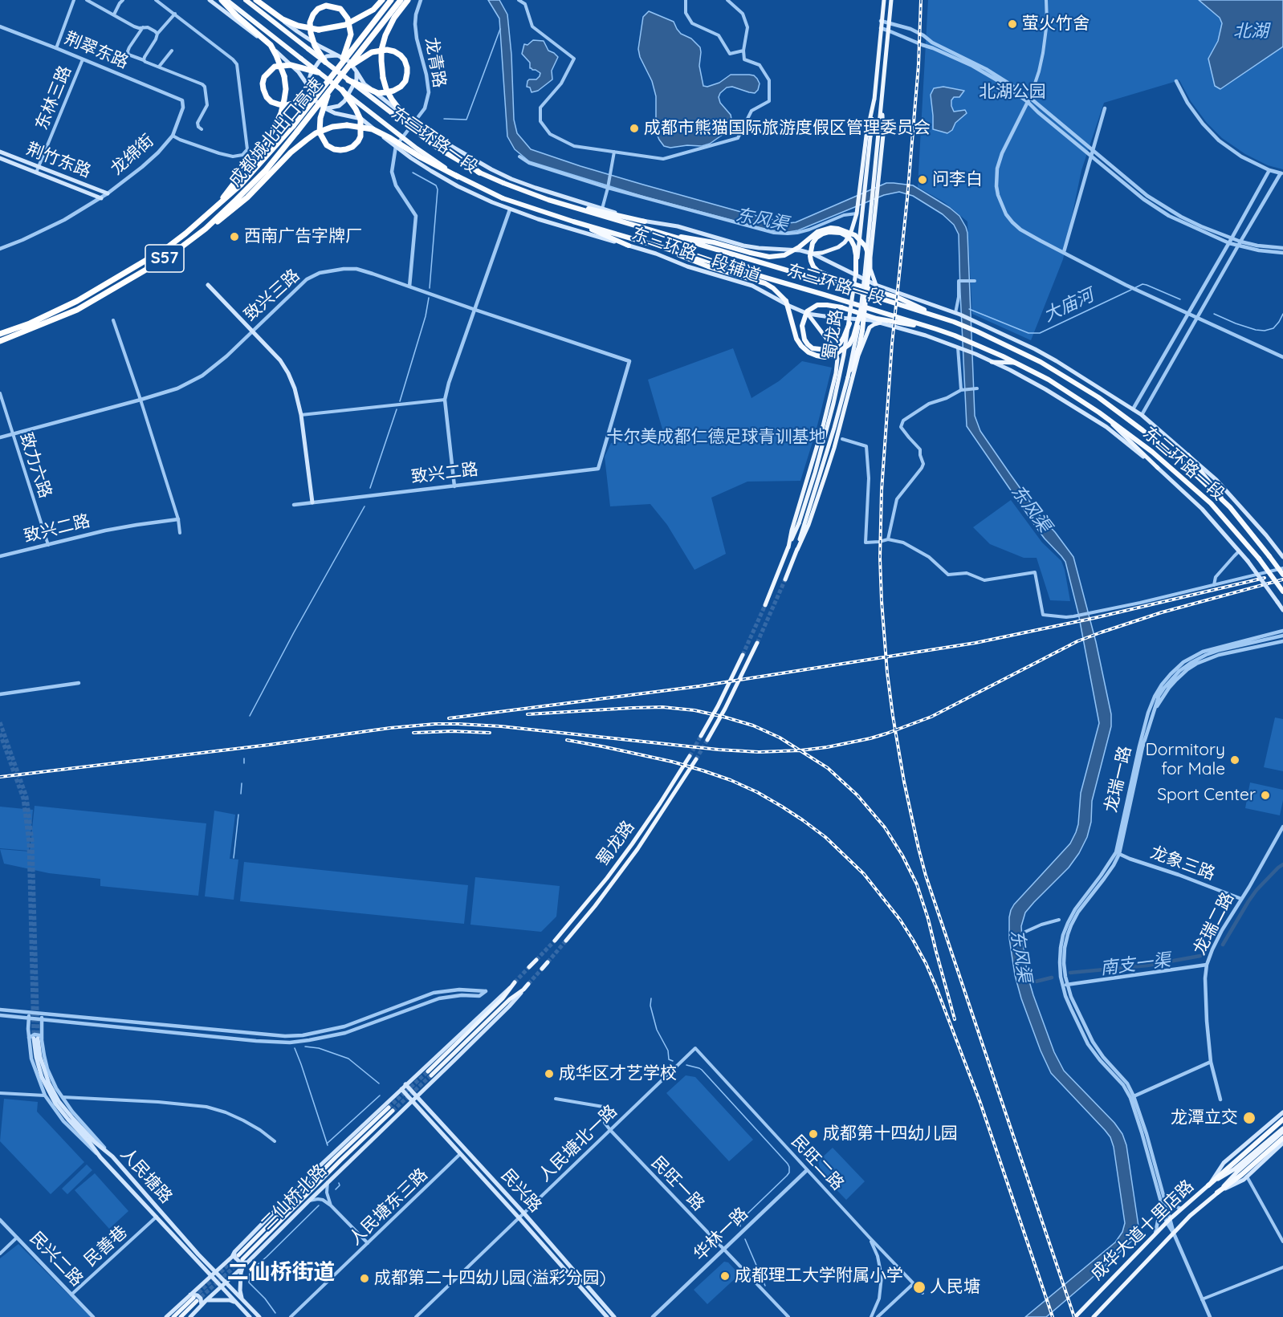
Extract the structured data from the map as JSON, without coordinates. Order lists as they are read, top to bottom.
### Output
{
  "streets": {
    "highway": ["成都城北出口高速", "东三环路一段", "S57"],
    "main road": [
      "荆竹东路",
      "东三环路一段辅道",
      "蜀龙路",
      "人民塘路",
      "民兴路",
      "二仙桥北路",
      "成华大道十里店路"
    ],
    "street": [
      "荆翠东路",
      "龙青路",
      "东林三路",
      "龙绵街",
      "致兴三路",
      "致力六路",
      "致兴二路",
      "龙瑞一路",
      "龙象三路",
      "龙瑞二路",
      "人民塘北一路",
      "民旺二路",
      "民旺一路",
      "人民塘东三路",
      "华林一路",
      "民善巷",
      "民兴二路"
    ]
  },
  "crossings": [
    ["荆翠东路", "东林三路"],
    ["荆翠东路", "龙绵街"],
    ["龙青路", "东三环路一段辅道"],
    ["龙青路", "致兴三路"],
    ["东林三路", "荆竹东路"],
    ["龙绵街", "荆竹东路"],
    ["致兴三路", "致力六路"],
    ["致兴三路", "致兴二路"],
    ["致力六路", "致兴二路"],
    ["龙瑞一路", "龙象三路"],
    ["龙瑞一路", "成华大道十里店路"],
    ["龙象三路", "龙瑞二路"],
    ["人民塘北一路", "民旺二路"],
    ["人民塘北一路", "民旺一路"],
    ["人民塘北一路", "民兴路"],
    ["民旺二路", "华林一路"],
    ["人民塘路", "二仙桥北路"],
    ["人民塘路", "民善巷"],
    ["民旺一路", "华林一路"],
    ["民兴路", "二仙桥北路"],
    ["民兴路", "人民塘东三路"],
    ["民善巷", "民兴二路"]
  ],
  "districts": ["二仙桥街道"],
  "water": [
    "北湖",
    "东风渠",
    "大庙河",
    "南支一渠"
  ],
  "parks": ["北湖公园", "卡尔美成都仁德足球青训基地"],
  "places": [
    "萤火竹舍",
    "成都市熊猫国际旅游度假区管理委员会",
    "问李白",
    "西南广告字牌厂",
    "Dormitory for Male",
    "Sport Center",
    "成华区才艺学校",
    "龙潭立交",
    "成都第十四幼儿园",
    "成都理工大学附属小学",
    "成都第二十四幼儿园(溢彩分园)",
    "人民塘"
  ]
}
